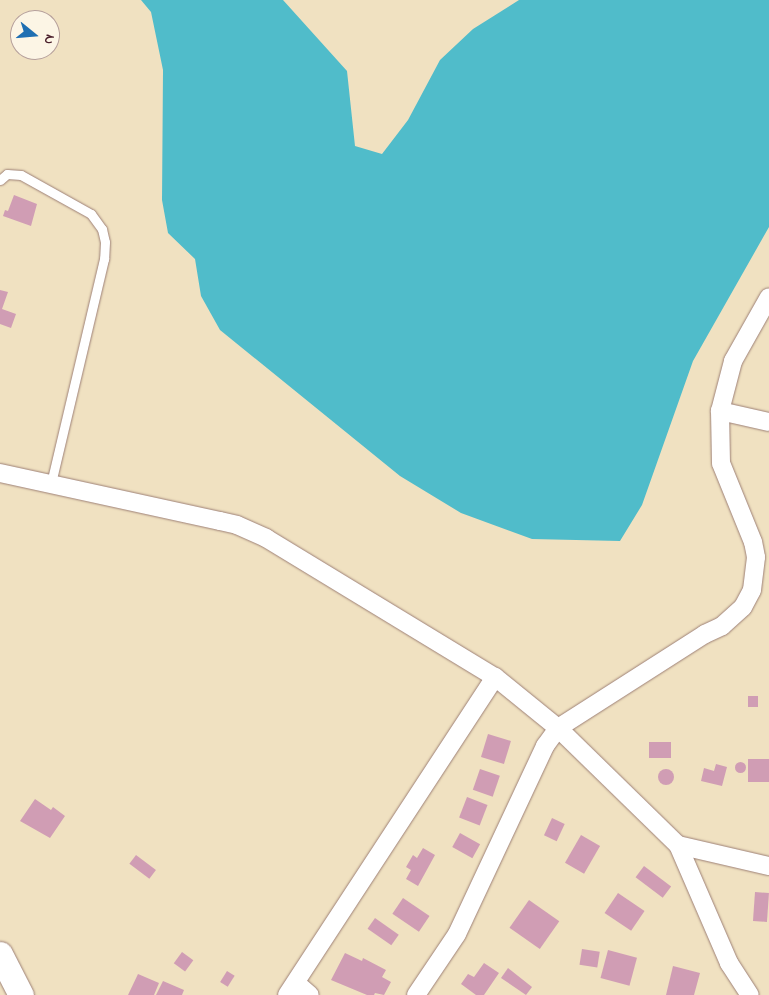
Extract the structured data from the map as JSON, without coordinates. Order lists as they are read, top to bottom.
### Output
{
  "north": "right"
}
